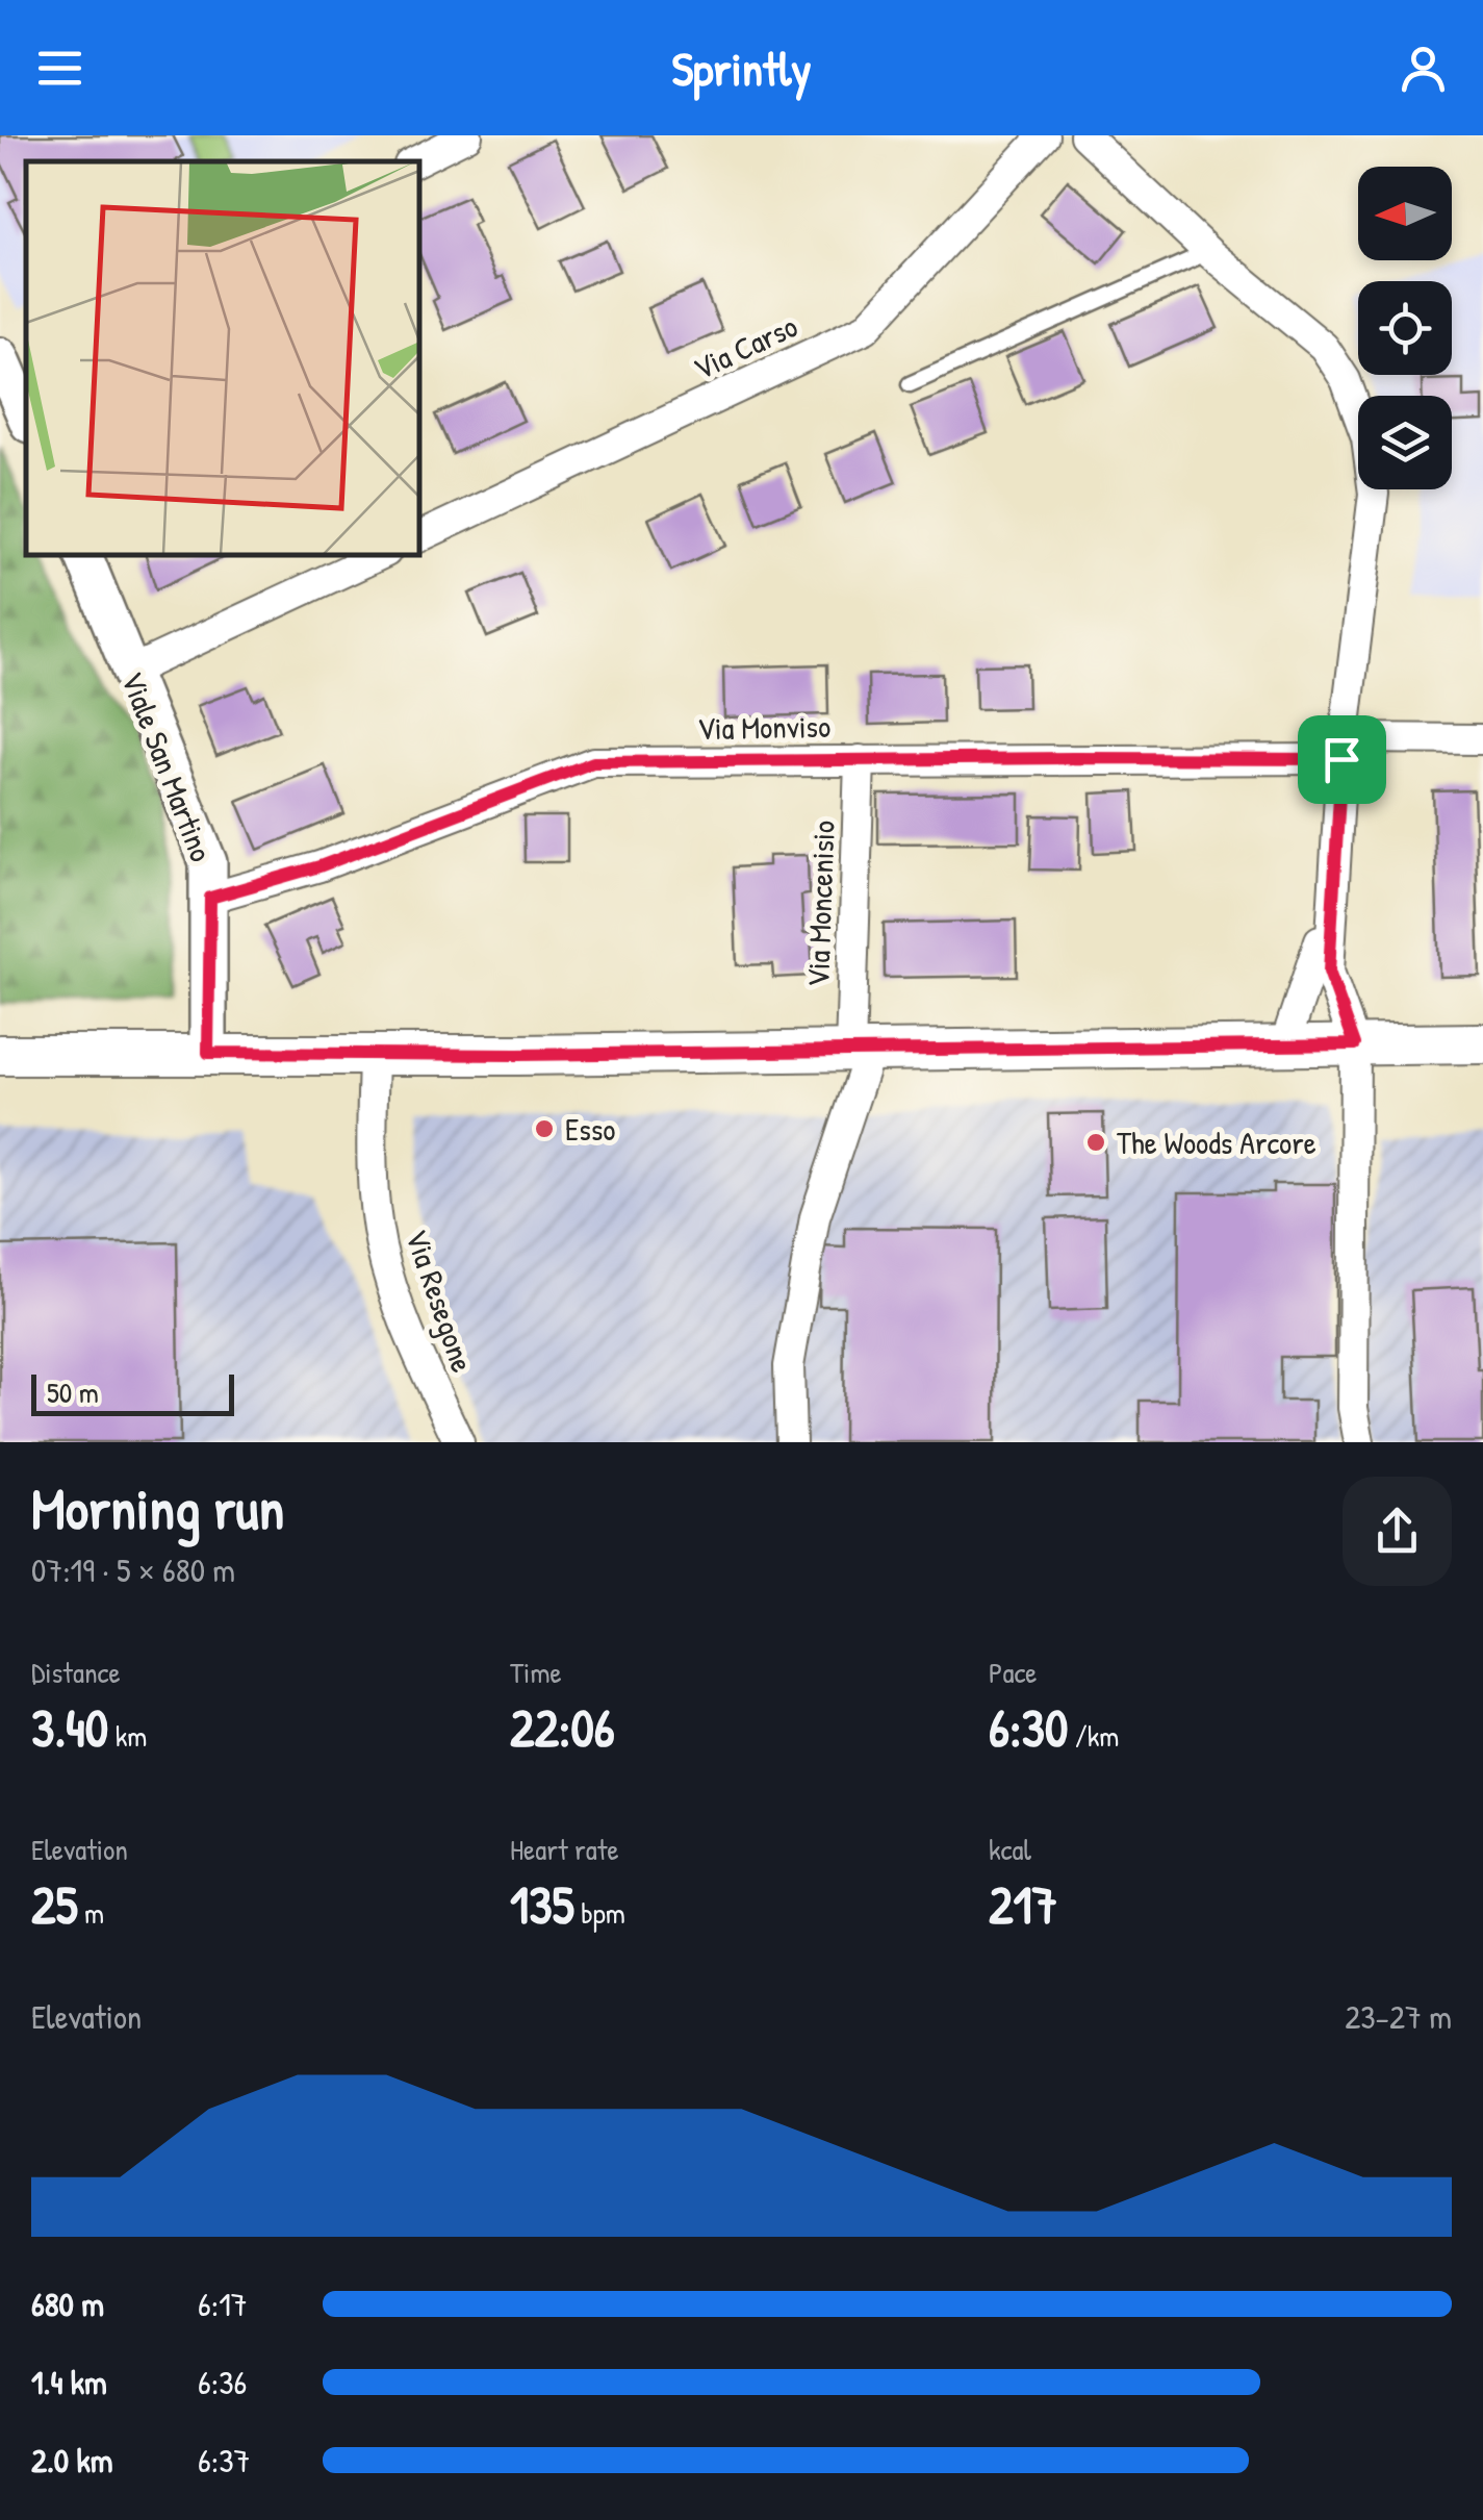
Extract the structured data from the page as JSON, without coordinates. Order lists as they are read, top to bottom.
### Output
{
  "streets": {
    "street": [
      "Via Carso",
      "Via Monviso",
      "Viale San Martino",
      "Via Moncenisio",
      "Via Resegone"
    ]
  },
  "crossings": [
    ["Via Monviso", "Viale San Martino"],
    ["Via Monviso", "Via Moncenisio"]
  ],
  "places": ["Esso", "The Woods Arcore"],
  "scale_bar": "50 m",
  "north": "left",
  "page": {
    "header": "Sprintly",
    "scale": "50 m",
    "heading": ["Morning run", "07:19 · 5 × 680 m"],
    "stats": [
      ["Distance", "3.40 km"],
      ["Time", "22:06"],
      ["Pace", "6:30 /km"],
      ["Elevation", "25 m"],
      ["Heart rate", "135 bpm"],
      ["kcal", "217"]
    ],
    "chart": ["Elevation", "23–27 m"],
    "list": [
      {
        "name": "680 m",
        "note": "6:17"
      },
      {
        "name": "1.4 km",
        "note": "6:36"
      },
      {
        "name": "2.0 km",
        "note": "6:37"
      }
    ]
  }
}
